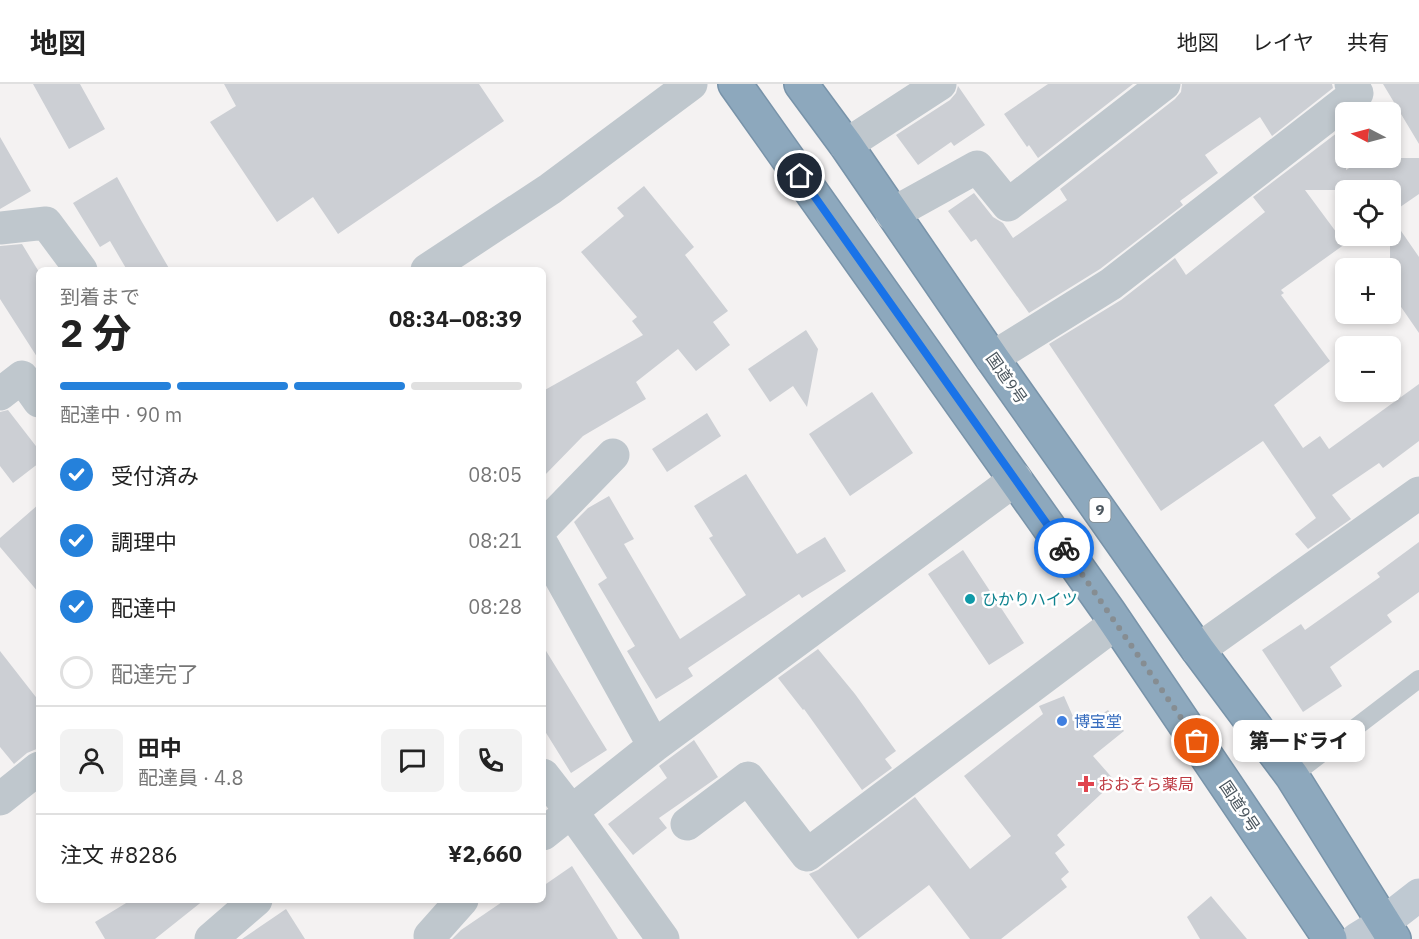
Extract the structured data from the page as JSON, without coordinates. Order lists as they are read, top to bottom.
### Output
{
  "streets": {
    "highway": ["国道9号", "9"]
  },
  "places": {
    "other": ["ひかりハイツ", "博宝堂", "第一ドライ"],
    "health": ["おおそら薬局"]
  },
  "north": "left",
  "page": {
    "header": "地図",
    "nav": ["地図", "レイヤ", "共有"],
    "map_buttons": ["+", "−"],
    "heading": ["2 分", "到着まで", "08:34–08:39"],
    "panel": [
      "田中",
      "配達員 · 4.8",
      "注文 #8286",
      "¥2,660"
    ],
    "bar": "配達中 · 90 m",
    "list": [
      ["受付済み", "08:05"],
      ["調理中", "08:21"],
      ["配達中", "08:28"],
      "配達完了"
    ],
    "bubble": "第一ドライ"
  }
}
